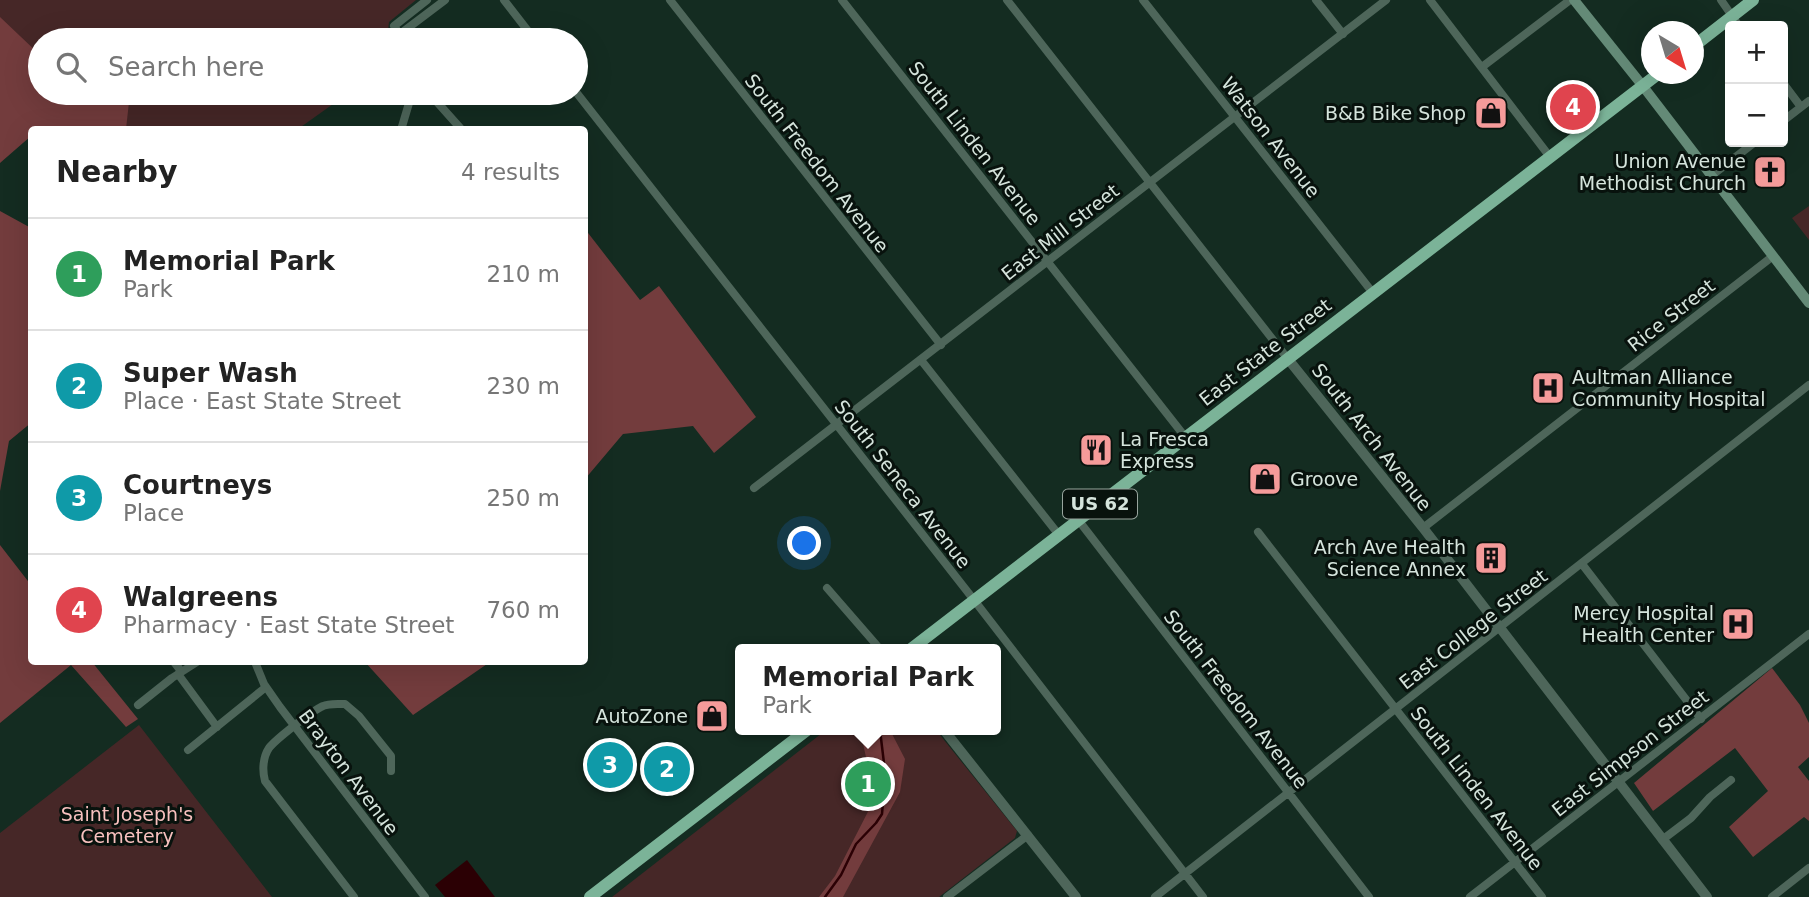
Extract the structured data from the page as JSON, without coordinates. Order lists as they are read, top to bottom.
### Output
{
  "streets": {
    "highway": ["East State Street", "US 62"],
    "street": [
      "Watson Avenue",
      "South Linden Avenue",
      "South Freedom Avenue",
      "East Mill Street",
      "Rice Street",
      "South Arch Avenue",
      "South Seneca Avenue",
      "East College Street",
      "East Simpson Street",
      "Brayton Avenue"
    ]
  },
  "crossings": [
    ["Watson Avenue", "East Mill Street"],
    ["Watson Avenue", "East State Street"],
    ["South Linden Avenue", "East Mill Street"],
    ["South Linden Avenue", "East State Street"],
    ["South Linden Avenue", "East College Street"],
    ["South Linden Avenue", "East Simpson Street"],
    ["South Freedom Avenue", "East Mill Street"],
    ["South Freedom Avenue", "East State Street"],
    ["South Freedom Avenue", "East College Street"],
    ["East Mill Street", "South Arch Avenue"],
    ["East Mill Street", "South Seneca Avenue"],
    ["Rice Street", "South Arch Avenue"],
    ["East State Street", "South Arch Avenue"],
    ["East State Street", "South Seneca Avenue"],
    ["South Arch Avenue", "East College Street"],
    ["South Arch Avenue", "East Simpson Street"],
    ["South Seneca Avenue", "East College Street"]
  ],
  "parks": ["Saint Joseph's Cemetery"],
  "places": {
    "shop": ["B&B Bike Shop", "Groove", "AutoZone"],
    "church": ["Union Avenue Methodist Church"],
    "hospital": ["Aultman Alliance Community Hospital", "Mercy Hospital Health Center"],
    "restaurant": ["La Fresca Express"],
    "building": ["Arch Ave Health Science Annex"]
  },
  "north": "bottom right",
  "page": {
    "map_buttons": ["+", "−"],
    "search": "Search here",
    "pins": [
      "4",
      "3",
      "2",
      "1"
    ],
    "heading": ["Nearby", "4 results"],
    "list": [
      {
        "mark": "1",
        "name": "Memorial Park",
        "note": "Park",
        "value": "210 m"
      },
      {
        "mark": "2",
        "name": "Super Wash",
        "note": "Place · East State Street",
        "value": "230 m"
      },
      {
        "mark": "3",
        "name": "Courtneys",
        "note": "Place",
        "value": "250 m"
      },
      {
        "mark": "4",
        "name": "Walgreens",
        "note": "Pharmacy · East State Street",
        "value": "760 m"
      }
    ],
    "popup": ["Memorial Park", "Park"]
  }
}
